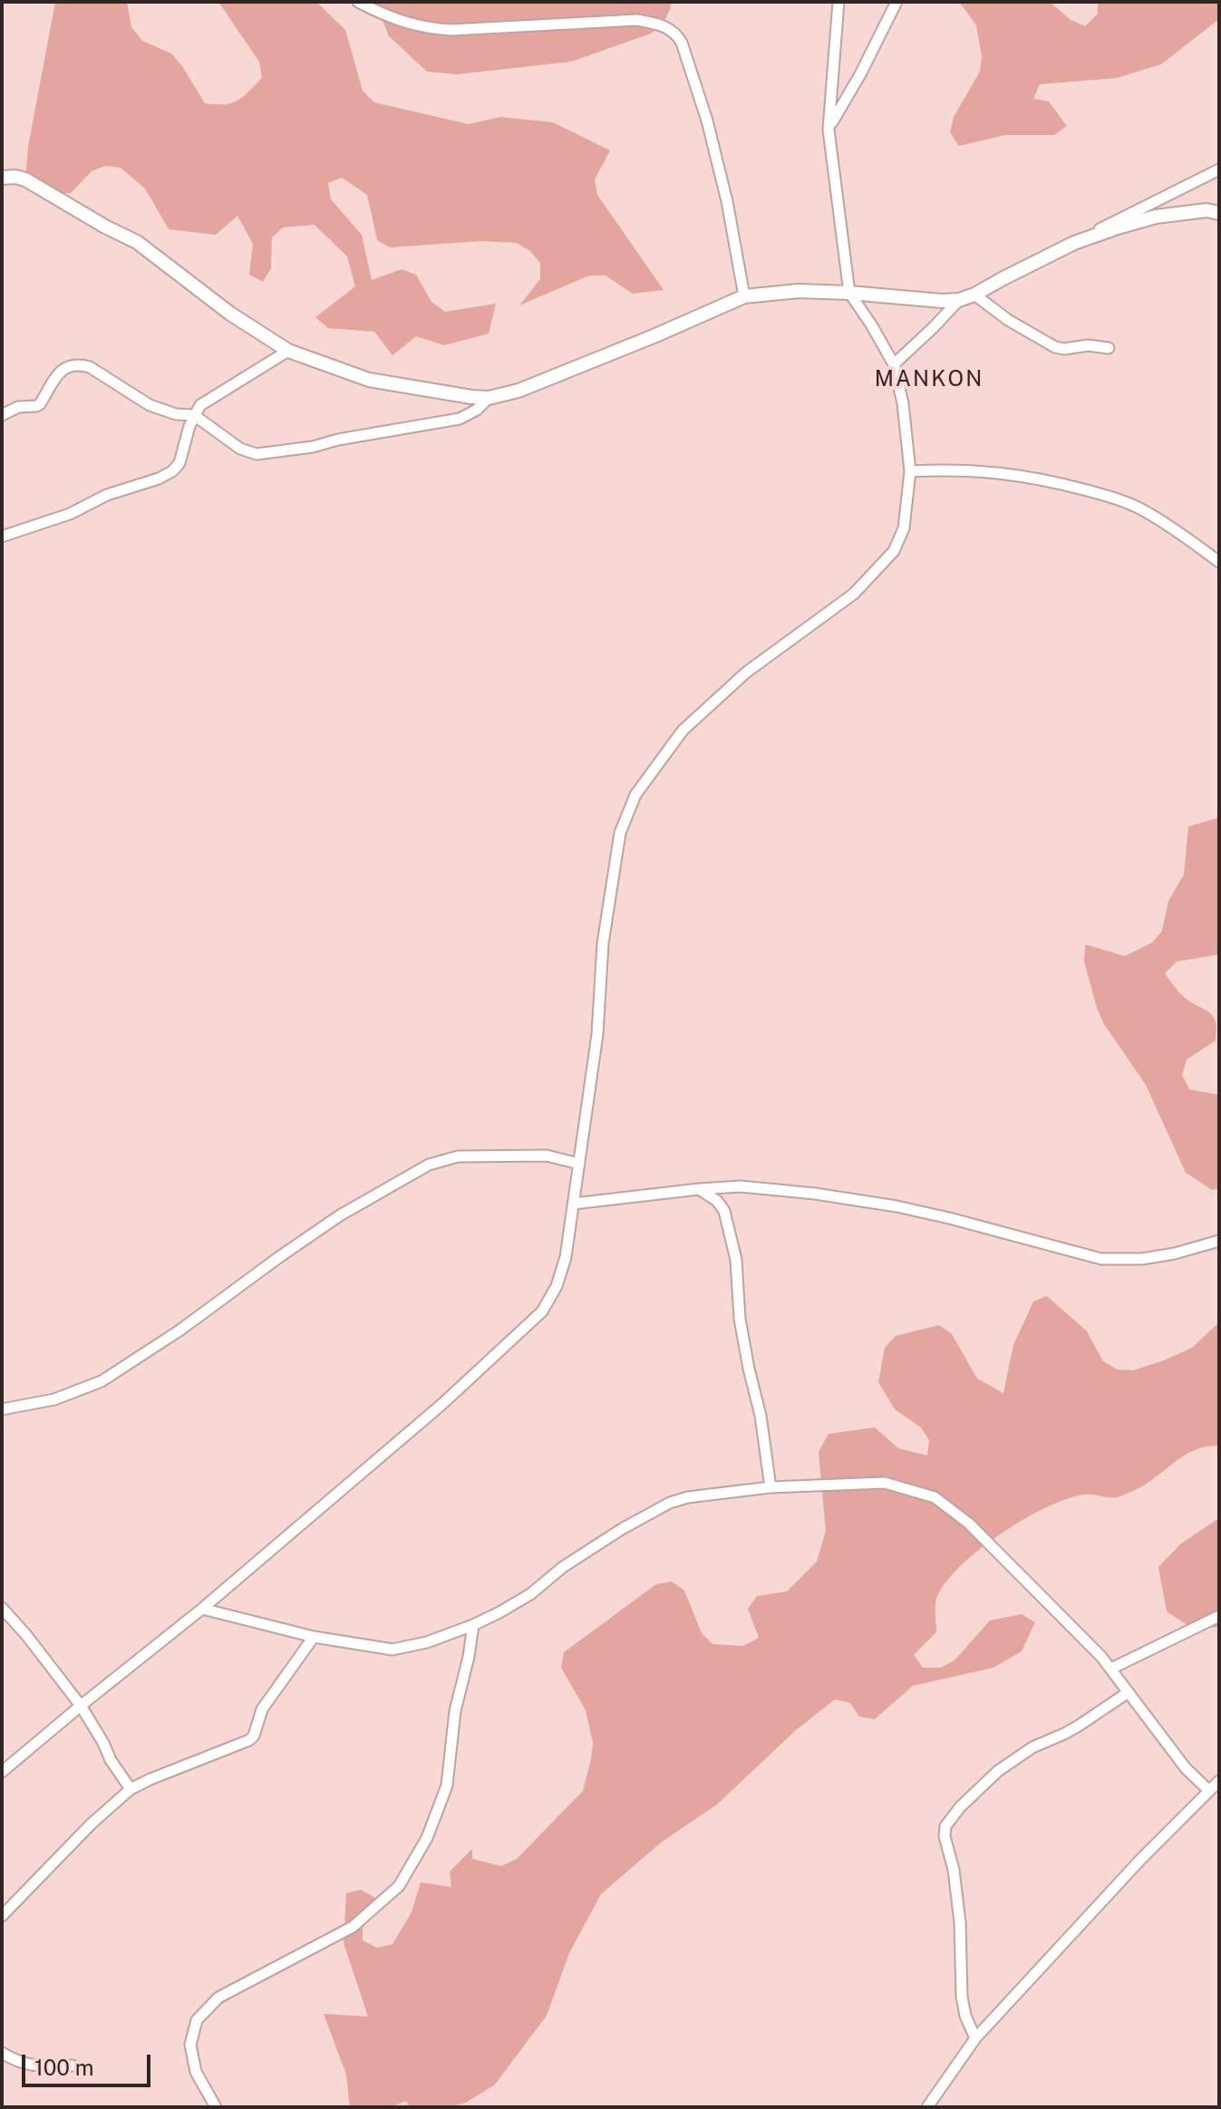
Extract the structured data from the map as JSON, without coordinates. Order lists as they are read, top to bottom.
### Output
{
  "districts": ["MANKON"],
  "scale_bar": "100 m"
}
